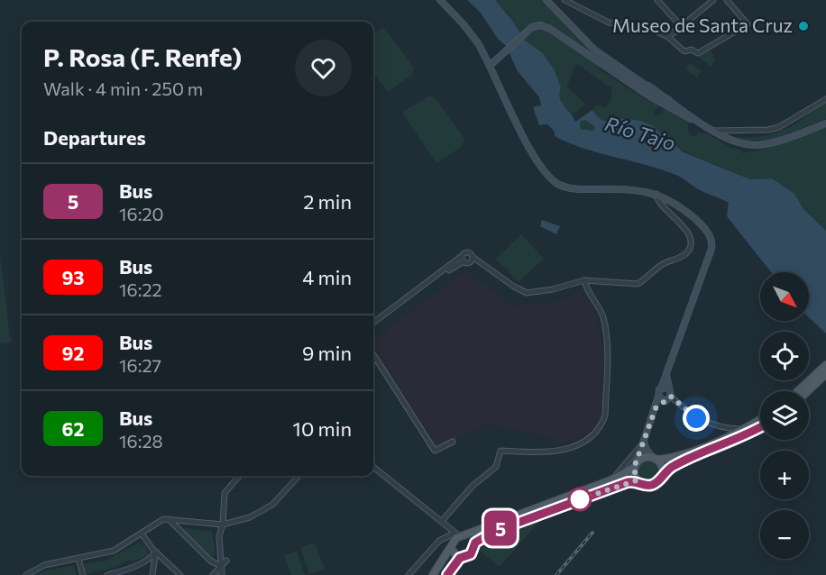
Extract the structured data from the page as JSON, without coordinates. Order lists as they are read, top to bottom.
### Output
{
  "water": ["Río Tajo"],
  "places": ["Museo de Santa Cruz"],
  "lines": ["bus line 5"],
  "north": "bottom right",
  "page": {
    "on_map": "5",
    "heading": [
      ["P. Rosa (F. Renfe)", "Walk · 4 min · 250 m"],
      "Departures"
    ],
    "list": [
      {
        "mark": "5",
        "name": "Bus",
        "note": "16:20",
        "value": "2 min"
      },
      {
        "mark": "93",
        "name": "Bus",
        "note": "16:22",
        "value": "4 min"
      },
      {
        "mark": "92",
        "name": "Bus",
        "note": "16:27",
        "value": "9 min"
      },
      {
        "mark": "62",
        "name": "Bus",
        "note": "16:28",
        "value": "10 min"
      }
    ],
    "map_buttons": ["+", "−"]
  }
}
